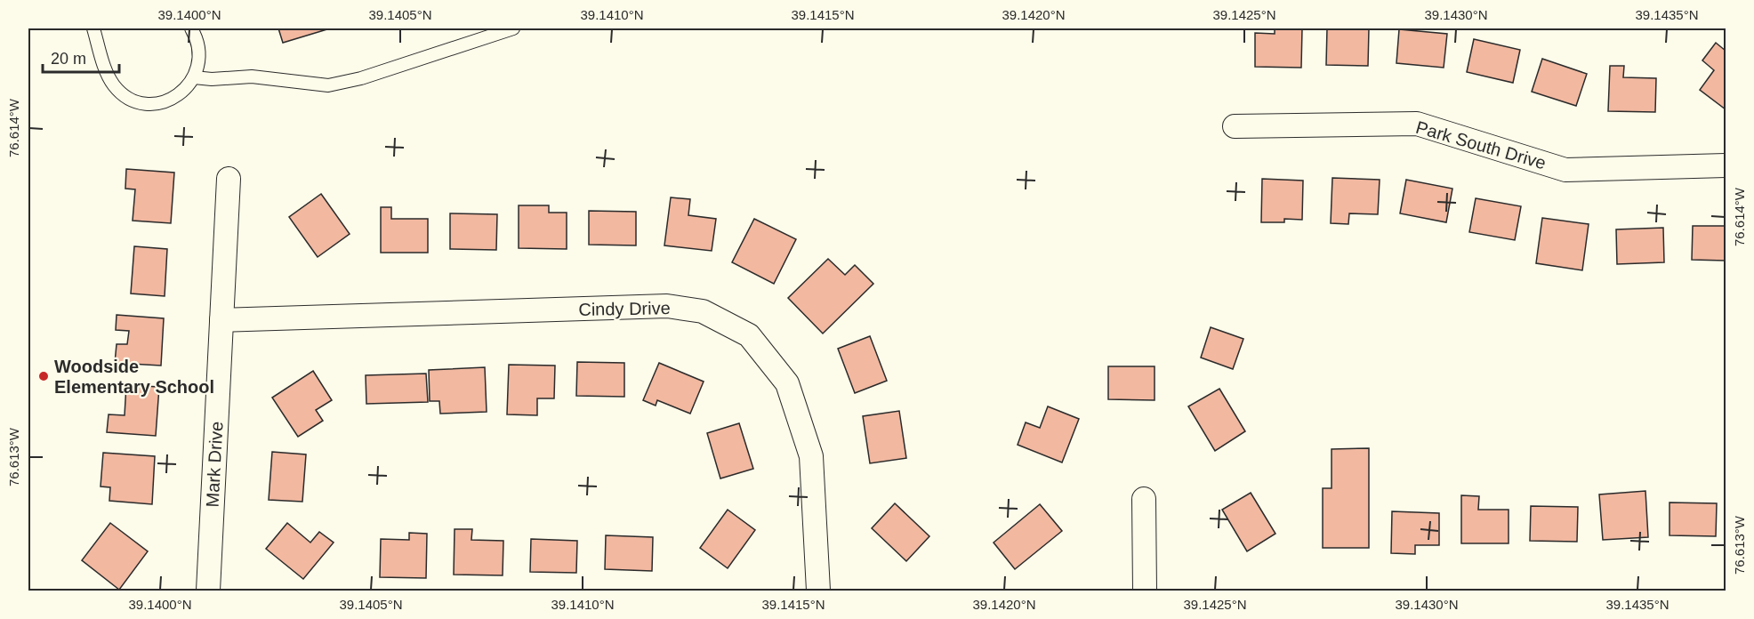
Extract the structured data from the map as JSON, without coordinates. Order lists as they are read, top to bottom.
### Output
{
  "streets": {
    "street": ["Park South Drive", "Cindy Drive", "Mark Drive"]
  },
  "crossings": [
    ["Cindy Drive", "Mark Drive"]
  ],
  "places": ["Woodside Elementary School"],
  "scale_bar": "20 m",
  "coordinates": [
    "39.1400°N",
    "39.1405°N",
    "39.1410°N",
    "39.1415°N",
    "39.1420°N",
    "39.1425°N",
    "39.1430°N",
    "39.1435°N",
    "76.614°W",
    "76.613°W"
  ]
}
